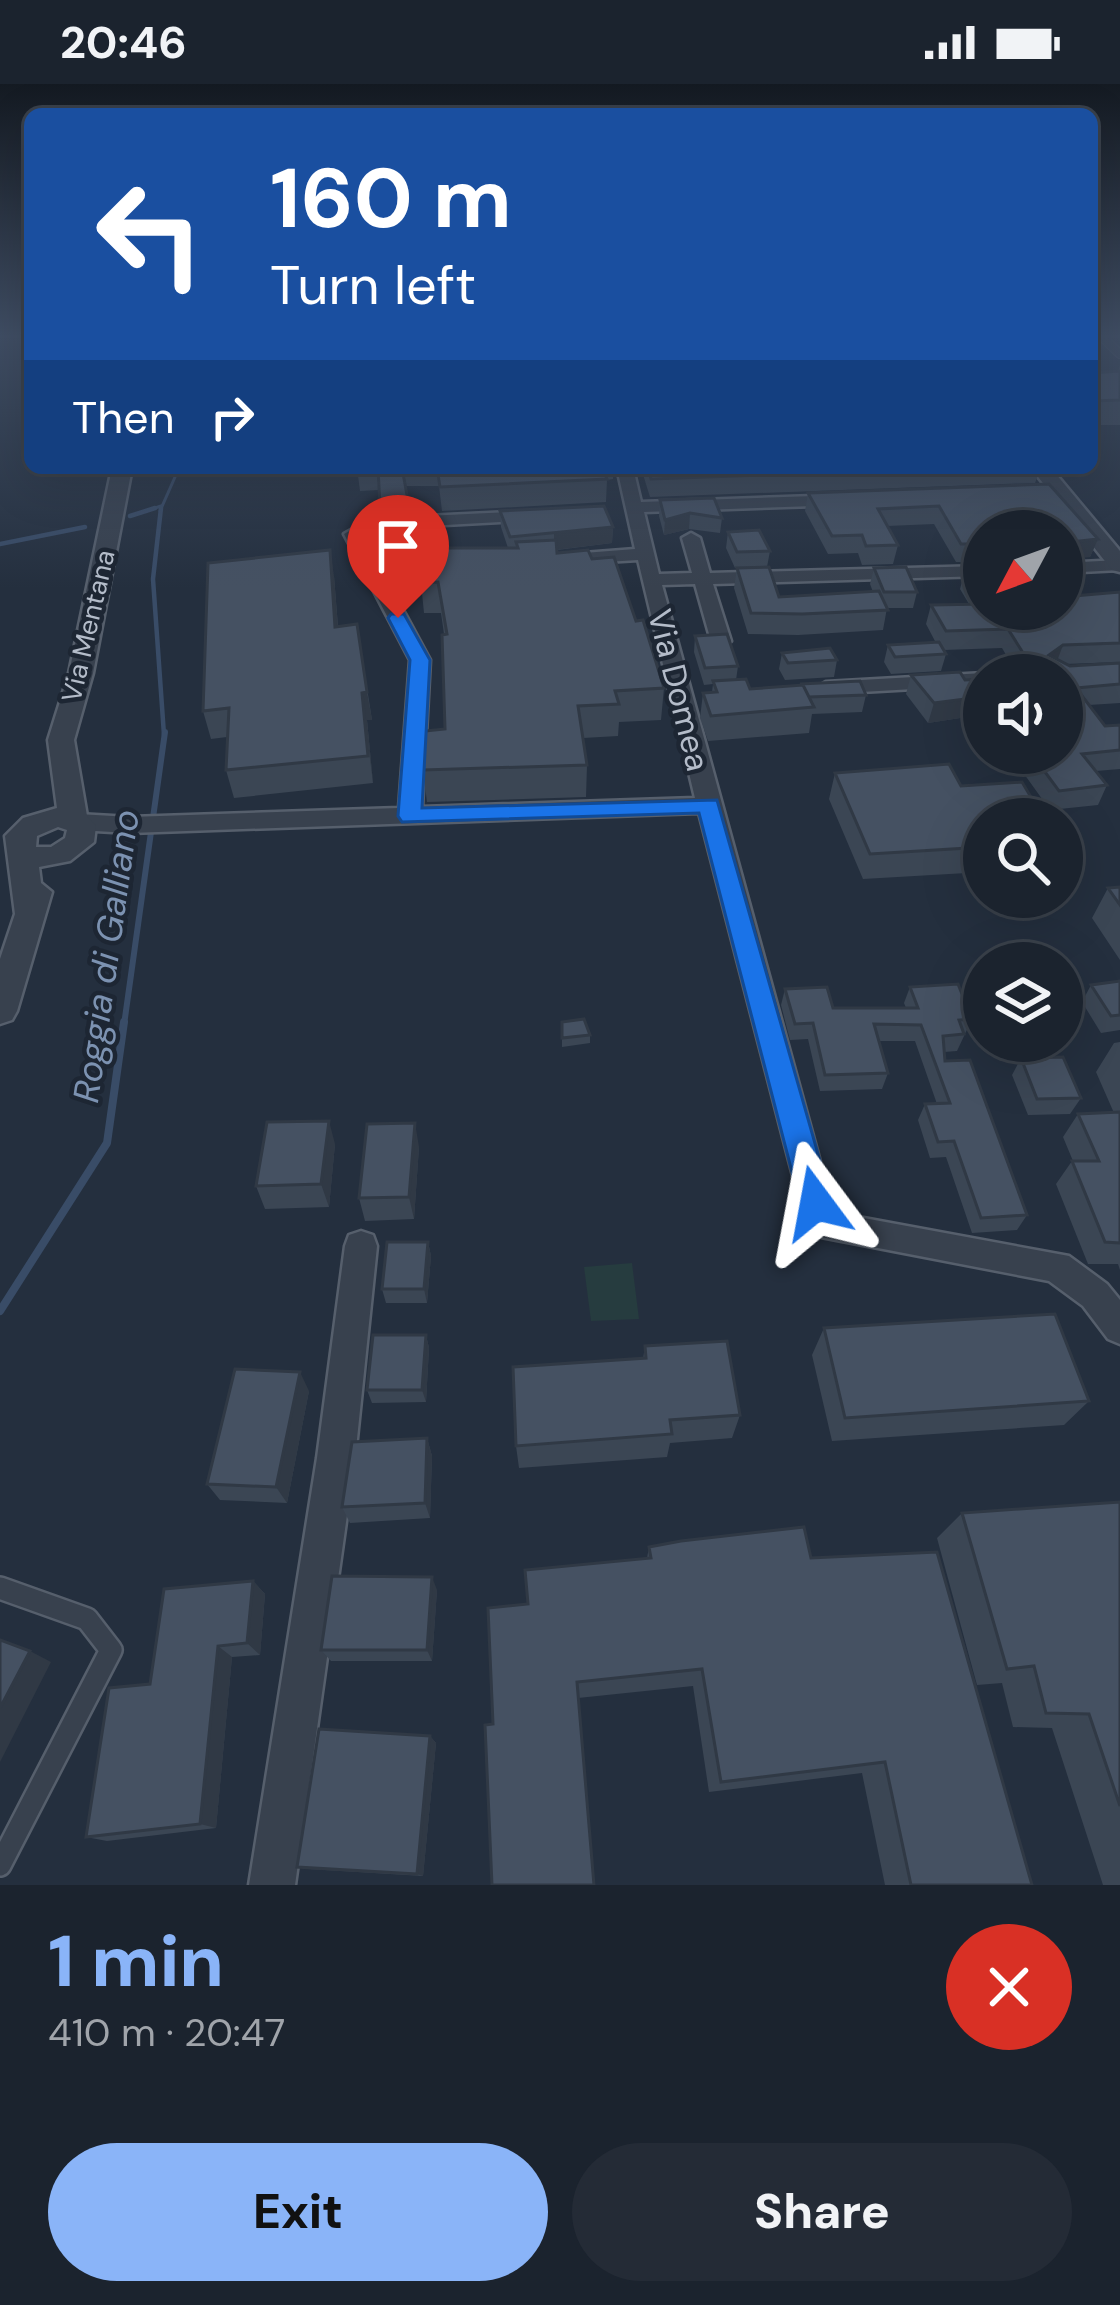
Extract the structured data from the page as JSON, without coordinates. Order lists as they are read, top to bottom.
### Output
{
  "streets": {
    "street": ["Via Mentana", "Via Domea"]
  },
  "water": ["Roggia di Galliano"],
  "north": "bottom left",
  "page": {
    "status": "20:46",
    "turn": ["160 m", "Turn left"],
    "then": "Then",
    "heading": ["1 min", "410 m · 20:47"],
    "buttons": ["Exit", "Share"]
  }
}
